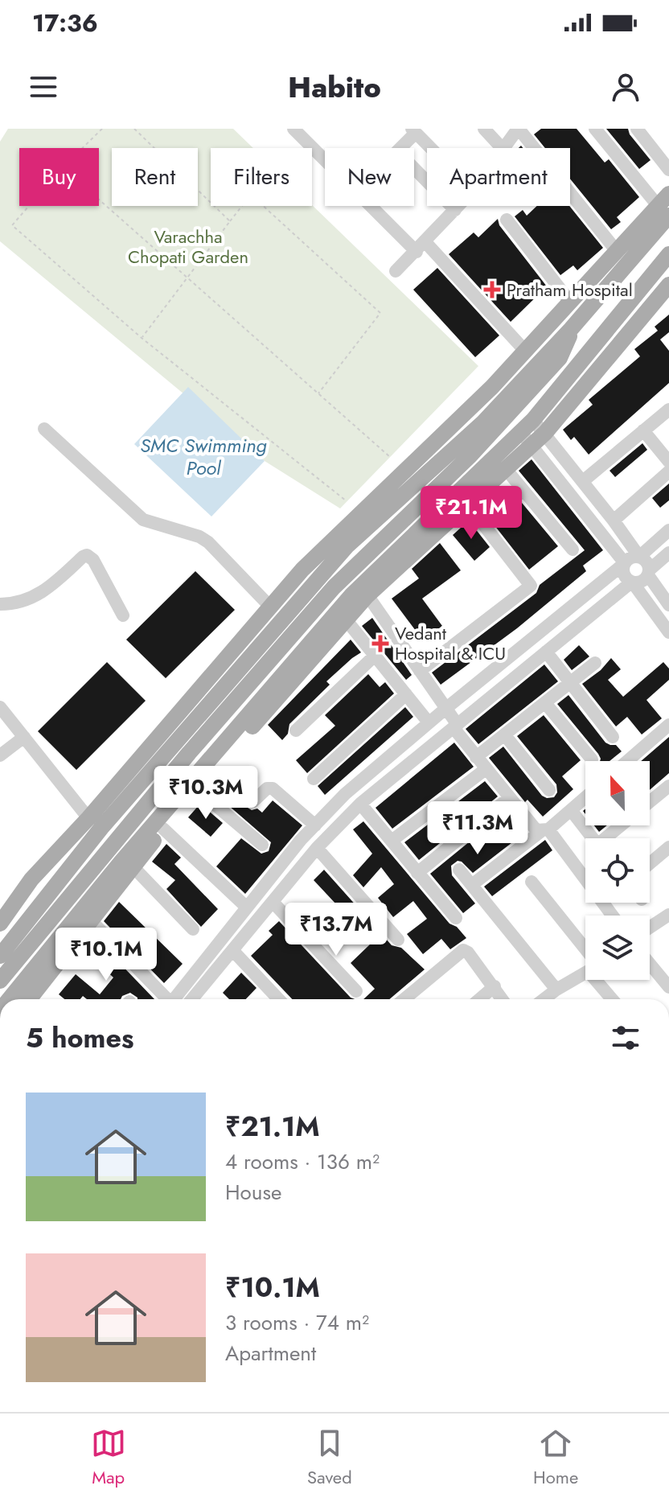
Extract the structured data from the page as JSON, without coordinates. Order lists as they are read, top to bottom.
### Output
{
  "water": ["SMC Swimming Pool"],
  "parks": ["Varachha Chopati Garden"],
  "places": {
    "health": ["Pratham Hospital", "Vedant Hospital & ICU"]
  },
  "north": "top",
  "page": {
    "status": "17:36",
    "header": "Habito",
    "chip": [
      "Buy",
      "Rent",
      "Filters",
      "New",
      "Apartment"
    ],
    "price": [
      "₹21.1M",
      "₹10.3M",
      "₹11.3M",
      "₹13.7M",
      "₹10.1M"
    ],
    "heading": "5 homes",
    "list": [
      {
        "name": "₹21.1M",
        "note": "4 rooms · 136 m² · House"
      },
      {
        "name": "₹10.1M",
        "note": "3 rooms · 74 m² · Apartment"
      }
    ],
    "tabs": ["Map", "Saved", "Home"]
  }
}
